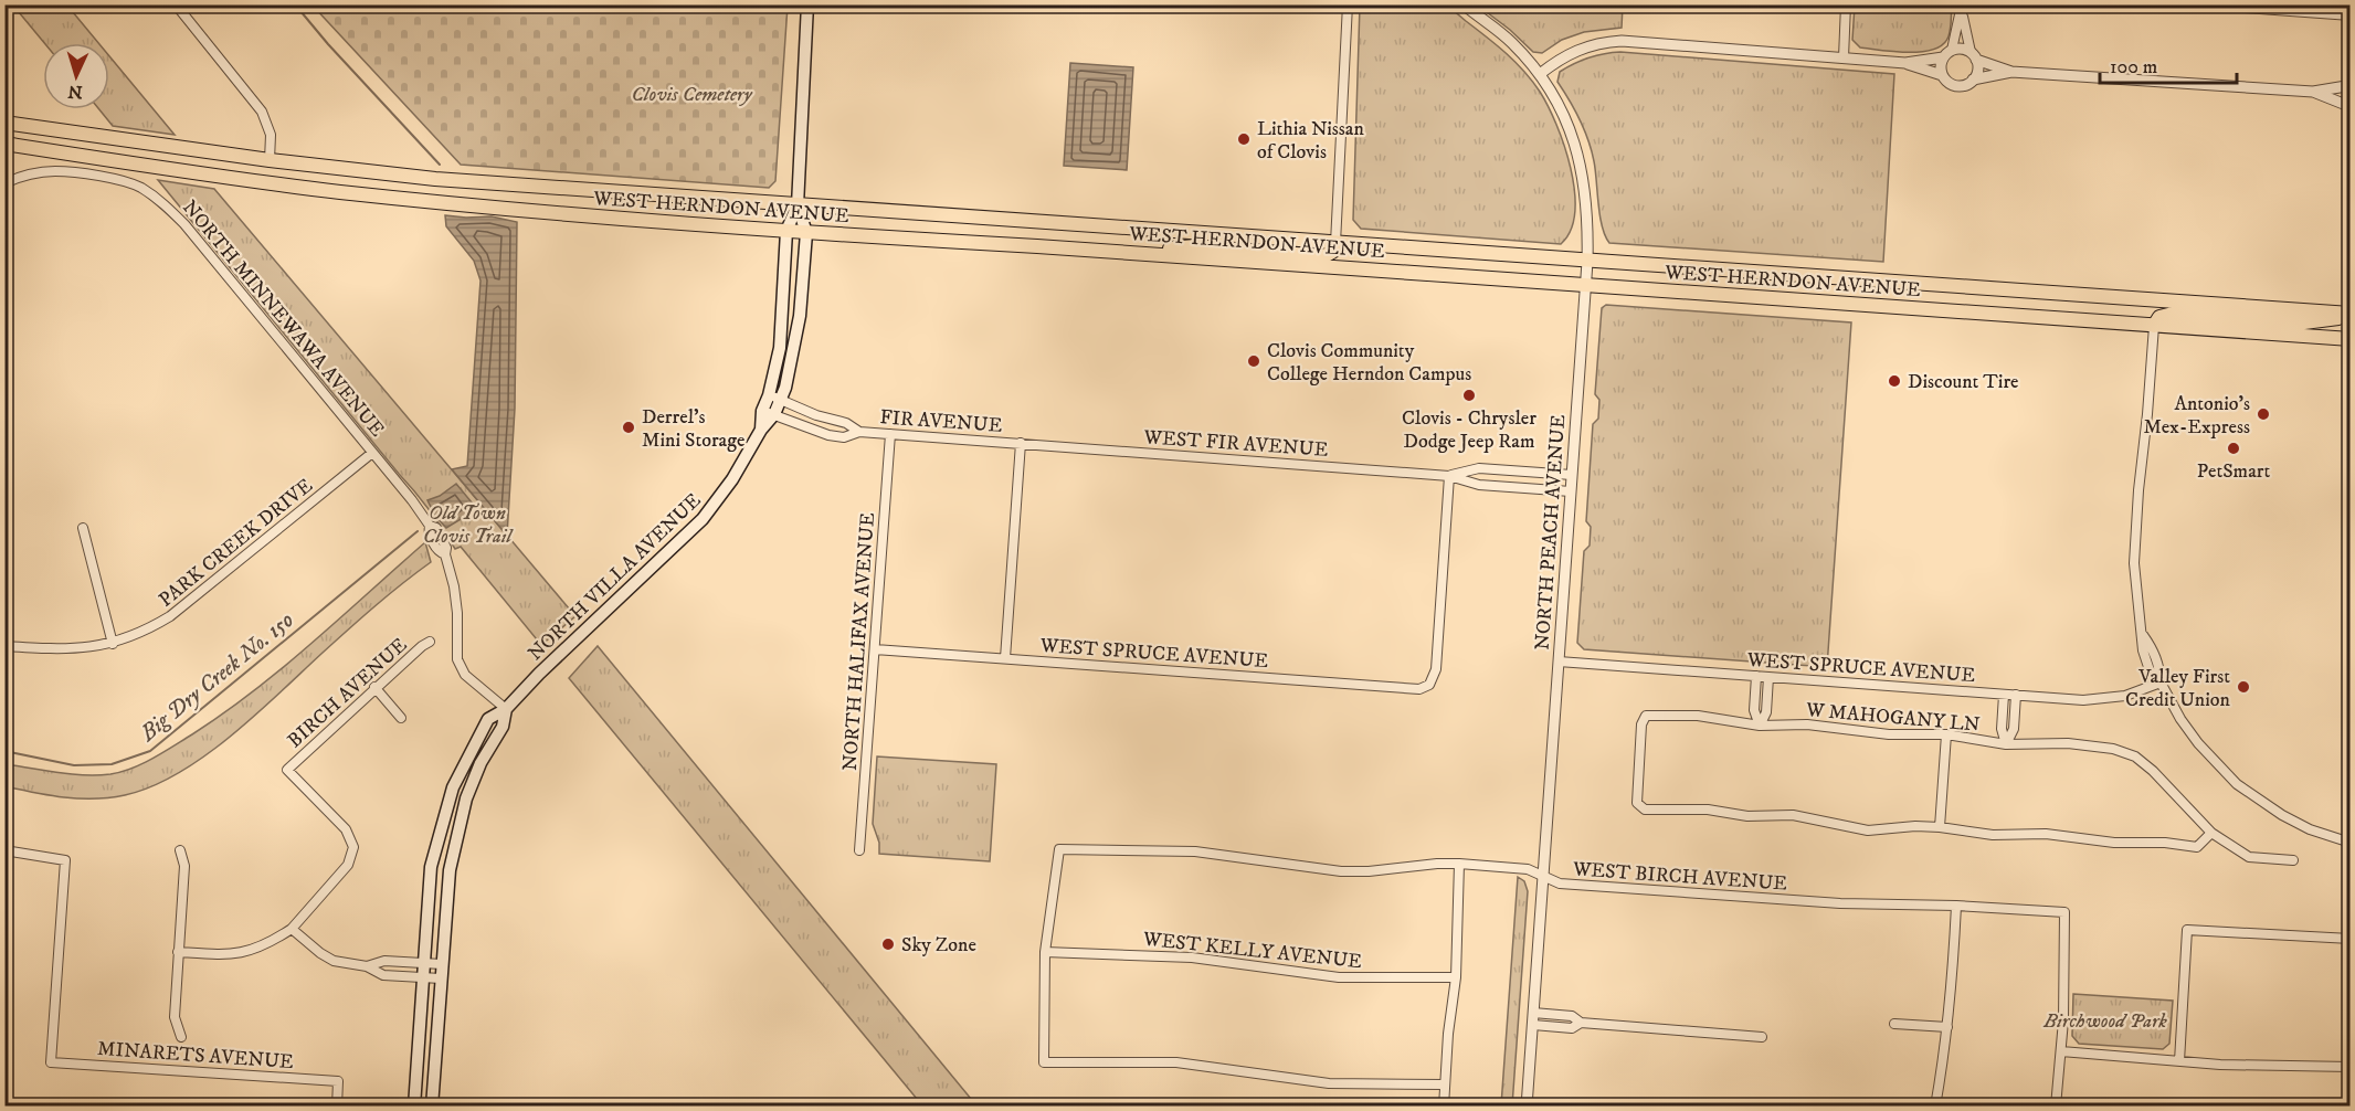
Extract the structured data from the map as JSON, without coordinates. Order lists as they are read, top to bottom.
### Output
{
  "streets": {
    "main road": ["WEST HERNDON AVENUE", "NORTH VILLA AVENUE"],
    "street": [
      "NORTH MINNEWAWA AVENUE",
      "FIR AVENUE",
      "WEST FIR AVENUE",
      "NORTH PEACH AVENUE",
      "PARK CREEK DRIVE",
      "NORTH HALIFAX AVENUE",
      "WEST SPRUCE AVENUE",
      "BIRCH AVENUE",
      "W MAHOGANY LN",
      "WEST BIRCH AVENUE",
      "WEST KELLY AVENUE",
      "MINARETS AVENUE"
    ]
  },
  "crossings": [
    ["WEST HERNDON AVENUE", "NORTH PEACH AVENUE"],
    ["WEST HERNDON AVENUE", "NORTH VILLA AVENUE"],
    ["NORTH MINNEWAWA AVENUE", "PARK CREEK DRIVE"],
    ["NORTH MINNEWAWA AVENUE", "NORTH VILLA AVENUE"],
    ["FIR AVENUE", "WEST FIR AVENUE"],
    ["FIR AVENUE", "NORTH VILLA AVENUE"],
    ["FIR AVENUE", "NORTH HALIFAX AVENUE"],
    ["WEST FIR AVENUE", "NORTH PEACH AVENUE"],
    ["WEST FIR AVENUE", "WEST SPRUCE AVENUE"],
    ["NORTH PEACH AVENUE", "WEST SPRUCE AVENUE"],
    ["NORTH PEACH AVENUE", "WEST BIRCH AVENUE"],
    ["NORTH HALIFAX AVENUE", "WEST SPRUCE AVENUE"],
    ["WEST BIRCH AVENUE", "WEST KELLY AVENUE"]
  ],
  "water": ["Big Dry Creek No. 150"],
  "parks": ["Clovis Cemetery", "Old Town Clovis Trail", "Birchwood Park"],
  "places": [
    "Lithia Nissan of Clovis",
    "Clovis Community College Herndon Campus",
    "Discount Tire",
    "Clovis - Chrysler Dodge Jeep Ram",
    "Antonio's Mex-Express",
    "Derrel's Mini Storage",
    "PetSmart",
    "Valley First Credit Union",
    "Sky Zone"
  ],
  "scale_bar": "100 m",
  "north": "bottom"
}
